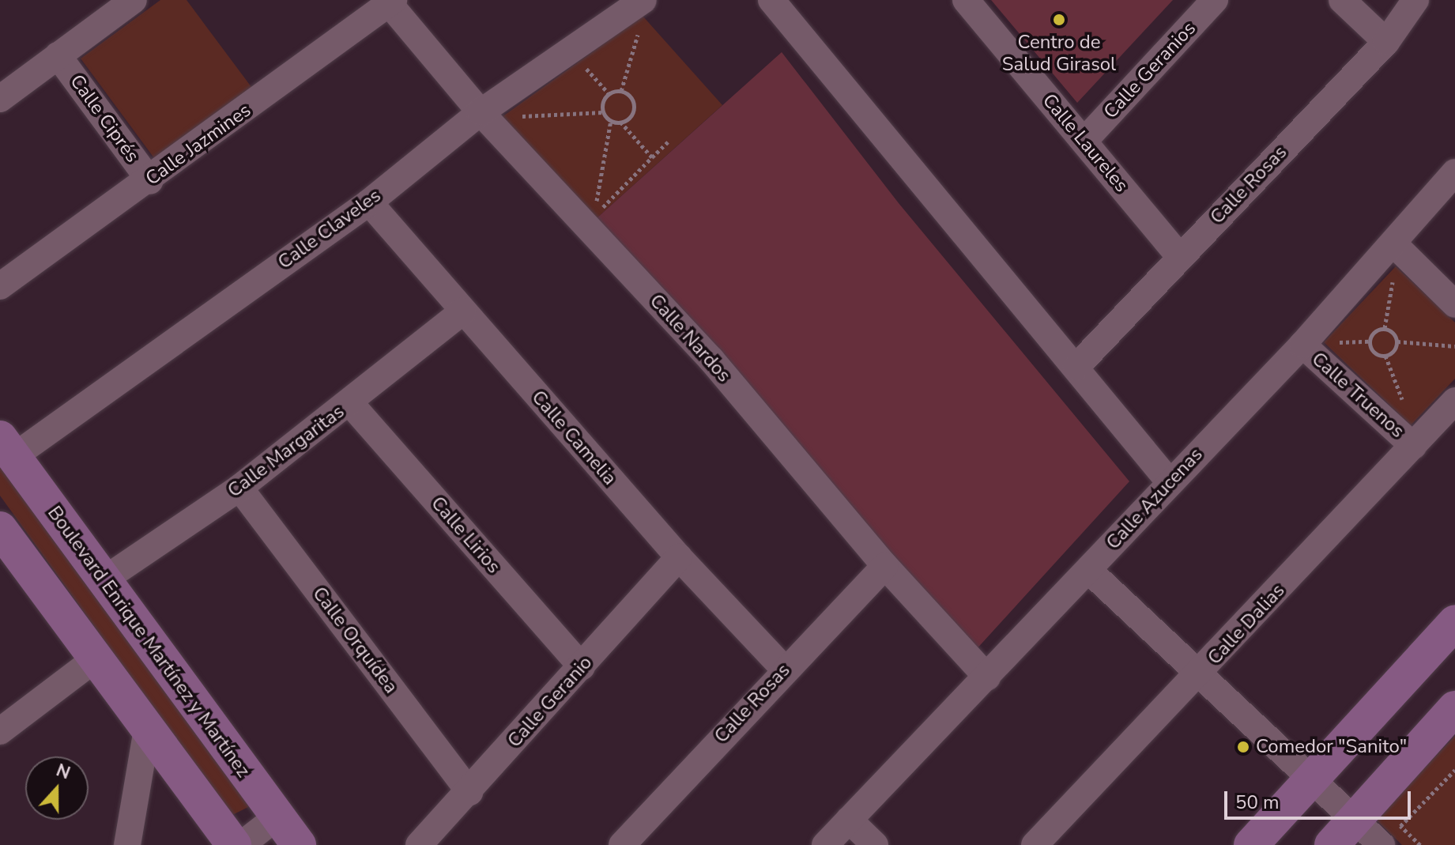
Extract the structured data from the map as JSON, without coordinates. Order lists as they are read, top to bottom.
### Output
{
  "streets": {
    "street": [
      "Calle Geranios",
      "Calle Ciprés",
      "Calle Laureles",
      "Calle Jazmines",
      "Calle Rosas",
      "Calle Claveles",
      "Calle Nardos",
      "Calle Truenos",
      "Calle Camelia",
      "Calle Margaritas",
      "Calle Azucenas",
      "Calle Lirios",
      "Calle Dalias",
      "Calle Orquídea",
      "Boulevard Enrique Martínez y Martínez",
      "Calle Geranio"
    ]
  },
  "crossings": [
    ["Calle Geranios", "Calle Laureles"],
    ["Calle Ciprés", "Calle Jazmines"],
    ["Calle Laureles", "Calle Rosas"],
    ["Calle Jazmines", "Calle Nardos"],
    ["Calle Rosas", "Calle Nardos"],
    ["Calle Rosas", "Calle Camelia"],
    ["Calle Claveles", "Calle Nardos"],
    ["Calle Claveles", "Calle Camelia"],
    ["Calle Claveles", "Boulevard Enrique Martínez y Martínez"],
    ["Calle Nardos", "Calle Azucenas"],
    ["Calle Truenos", "Calle Azucenas"],
    ["Calle Truenos", "Calle Dalias"],
    ["Calle Camelia", "Calle Margaritas"],
    ["Calle Camelia", "Calle Geranio"],
    ["Calle Margaritas", "Calle Lirios"],
    ["Calle Margaritas", "Calle Orquídea"],
    ["Calle Margaritas", "Boulevard Enrique Martínez y Martínez"],
    ["Calle Lirios", "Calle Geranio"],
    ["Calle Orquídea", "Calle Geranio"]
  ],
  "places": ["Centro de Salud Girasol", "Comedor \"Sanito\""],
  "scale_bar": "50 m",
  "north": "top"
}
